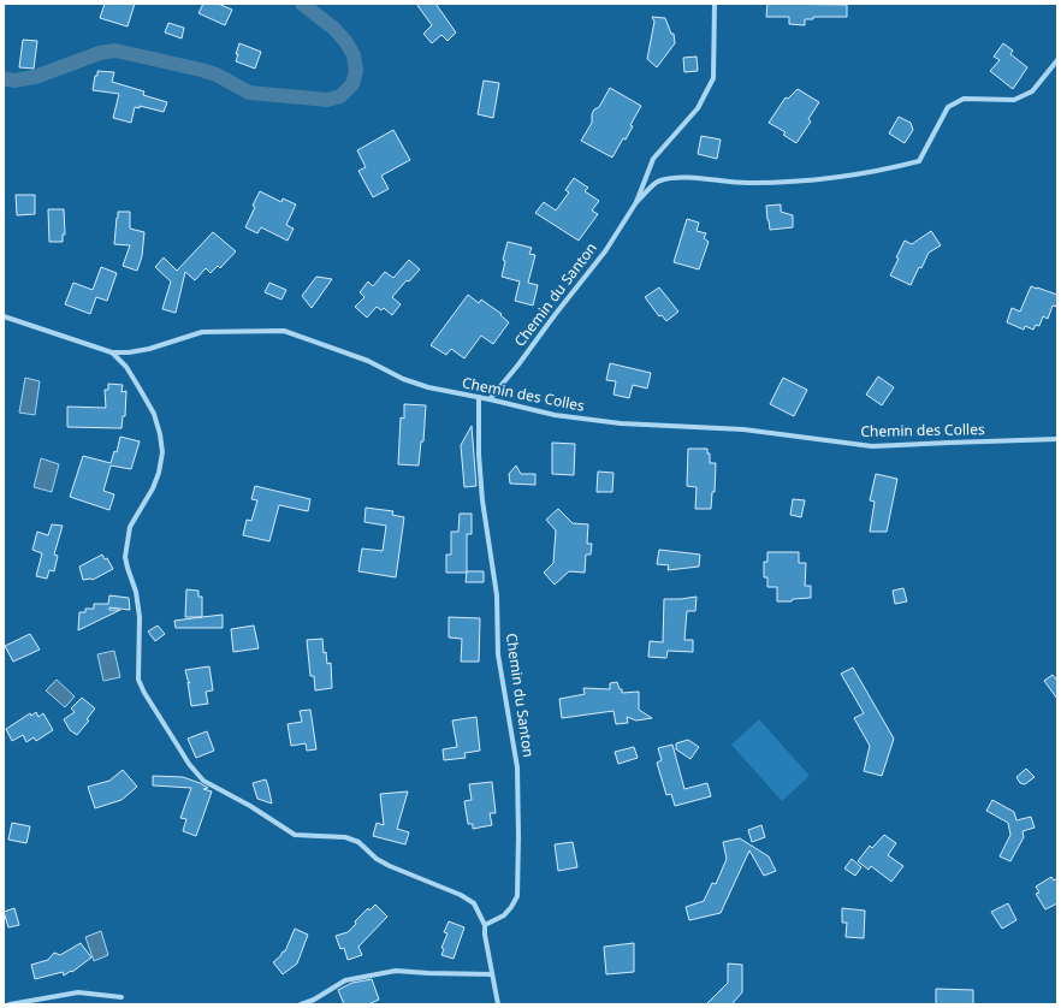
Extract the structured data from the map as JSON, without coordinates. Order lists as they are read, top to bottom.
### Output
{
  "streets": {
    "street": ["Chemin du Santon", "Chemin des Colles"]
  },
  "crossings": [
    ["Chemin du Santon", "Chemin des Colles"]
  ]
}
